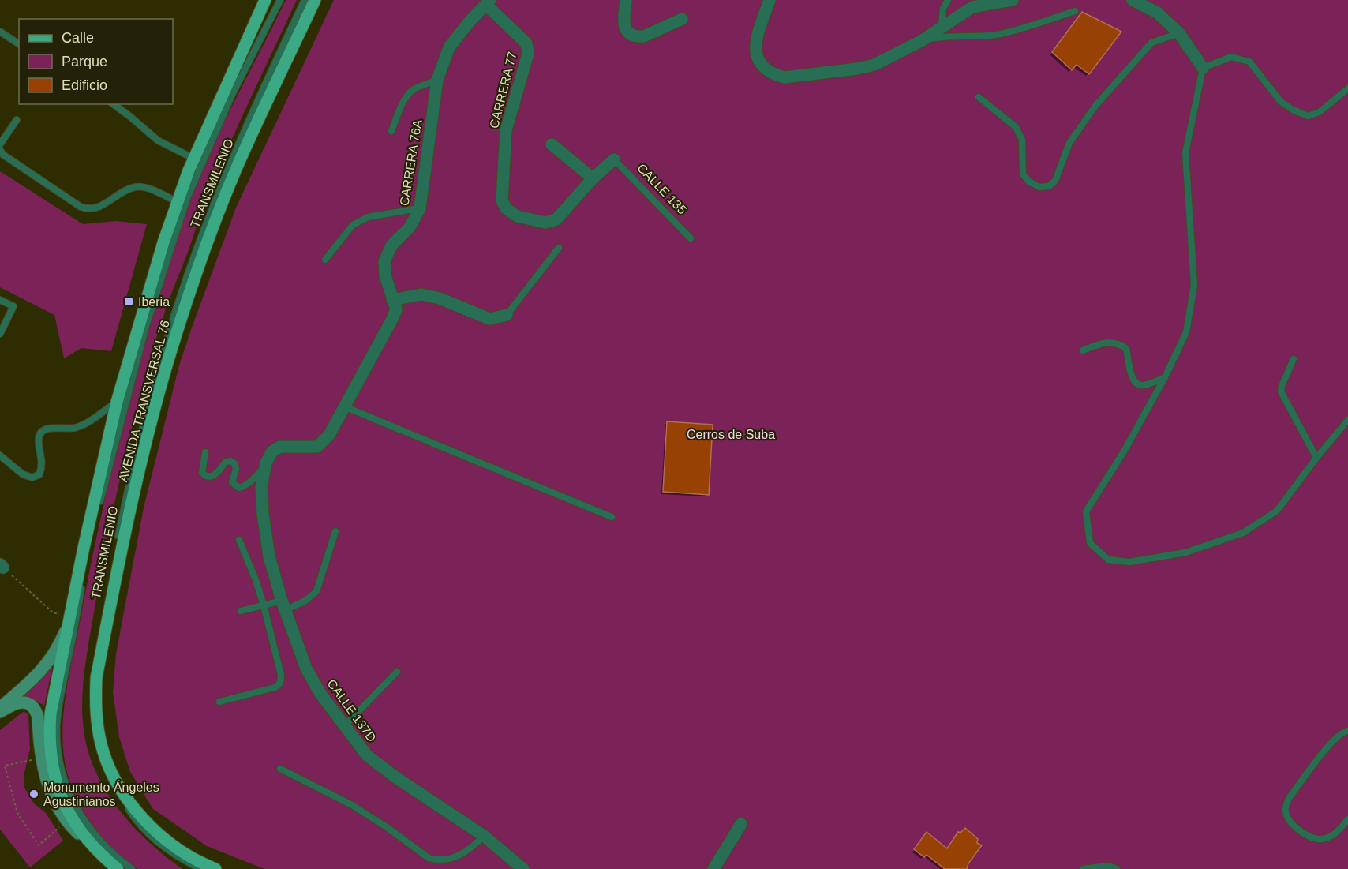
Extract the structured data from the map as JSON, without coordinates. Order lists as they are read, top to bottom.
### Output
{
  "streets": {
    "main road": ["AVENIDA TRANSVERSAL 76"],
    "street": ["CARRERA 77", "CARRERA 76A", "CALLE 137D"],
    "lane": ["TRANSMILENIO", "CALLE 135"]
  },
  "crossings": [
    ["CARRERA 77", "CARRERA 76A"],
    ["CARRERA 76A", "CALLE 137D"]
  ],
  "parks": ["Cerros de Suba"],
  "places": {
    "transit": ["Iberia"],
    "other": ["Monumento Ángeles Agustinianos"]
  },
  "legend": ["Calle", "Parque", "Edificio"]
}
